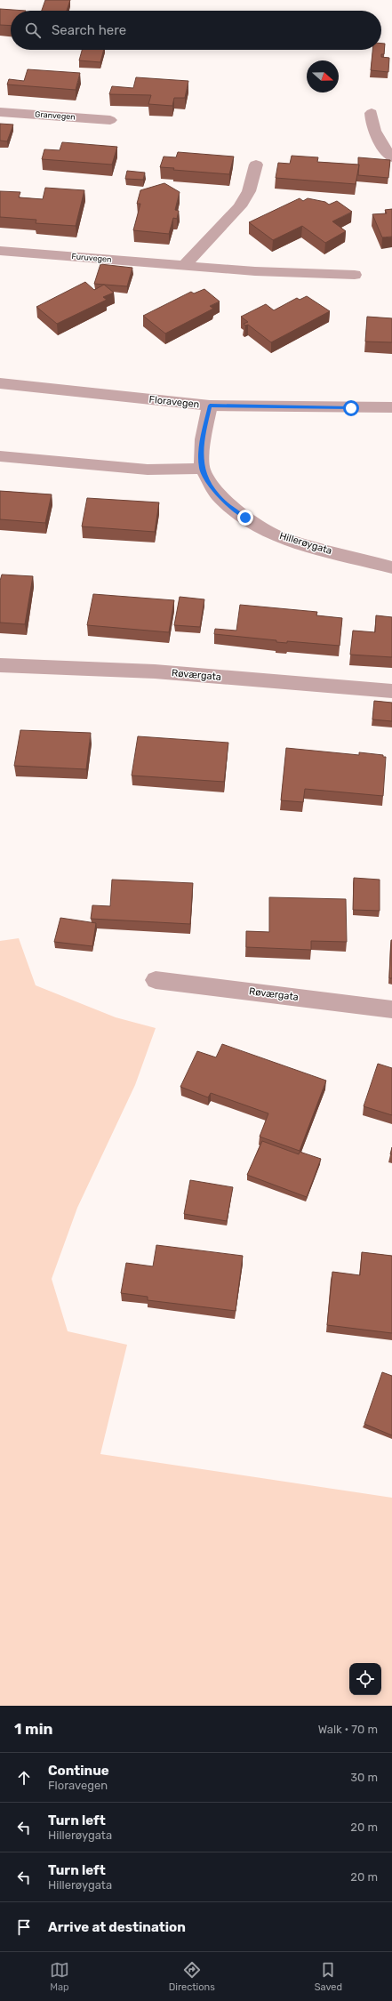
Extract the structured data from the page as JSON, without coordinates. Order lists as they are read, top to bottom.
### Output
{
  "streets": {
    "street": [
      "Granvegen",
      "Furuvegen",
      "Floravegen",
      "Hillerøygata",
      "Røværgata"
    ]
  },
  "north": "right",
  "page": {
    "search": "Search here",
    "heading": ["1 min", "Walk · 70 m"],
    "list": [
      ["Continue", "Floravegen", "30 m"],
      ["Turn left", "Hillerøygata", "20 m"],
      ["Turn left", "Hillerøygata", "20 m"],
      "Arrive at destination"
    ],
    "nav": ["Map", "Directions", "Saved"]
  }
}
